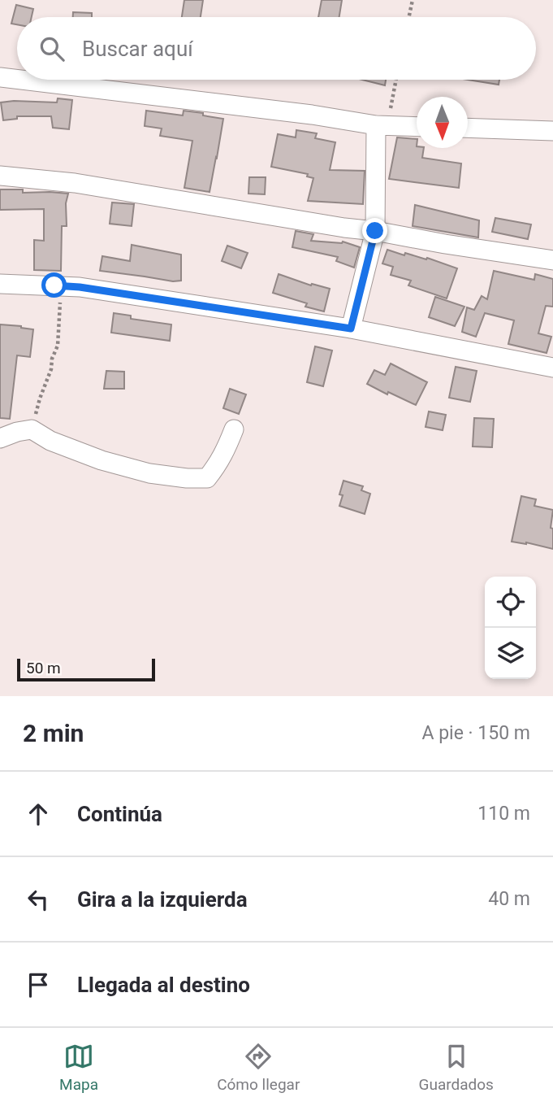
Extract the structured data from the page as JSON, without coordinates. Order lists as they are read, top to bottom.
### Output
{
  "scale_bar": "50 m",
  "north": "bottom",
  "page": {
    "search": "Buscar aquí",
    "scale": "50 m",
    "heading": ["2 min", "A pie · 150 m"],
    "list": [
      ["Continúa", "110 m"],
      ["Gira a la izquierda", "40 m"],
      "Llegada al destino"
    ],
    "nav": ["Mapa", "Cómo llegar", "Guardados"]
  }
}
